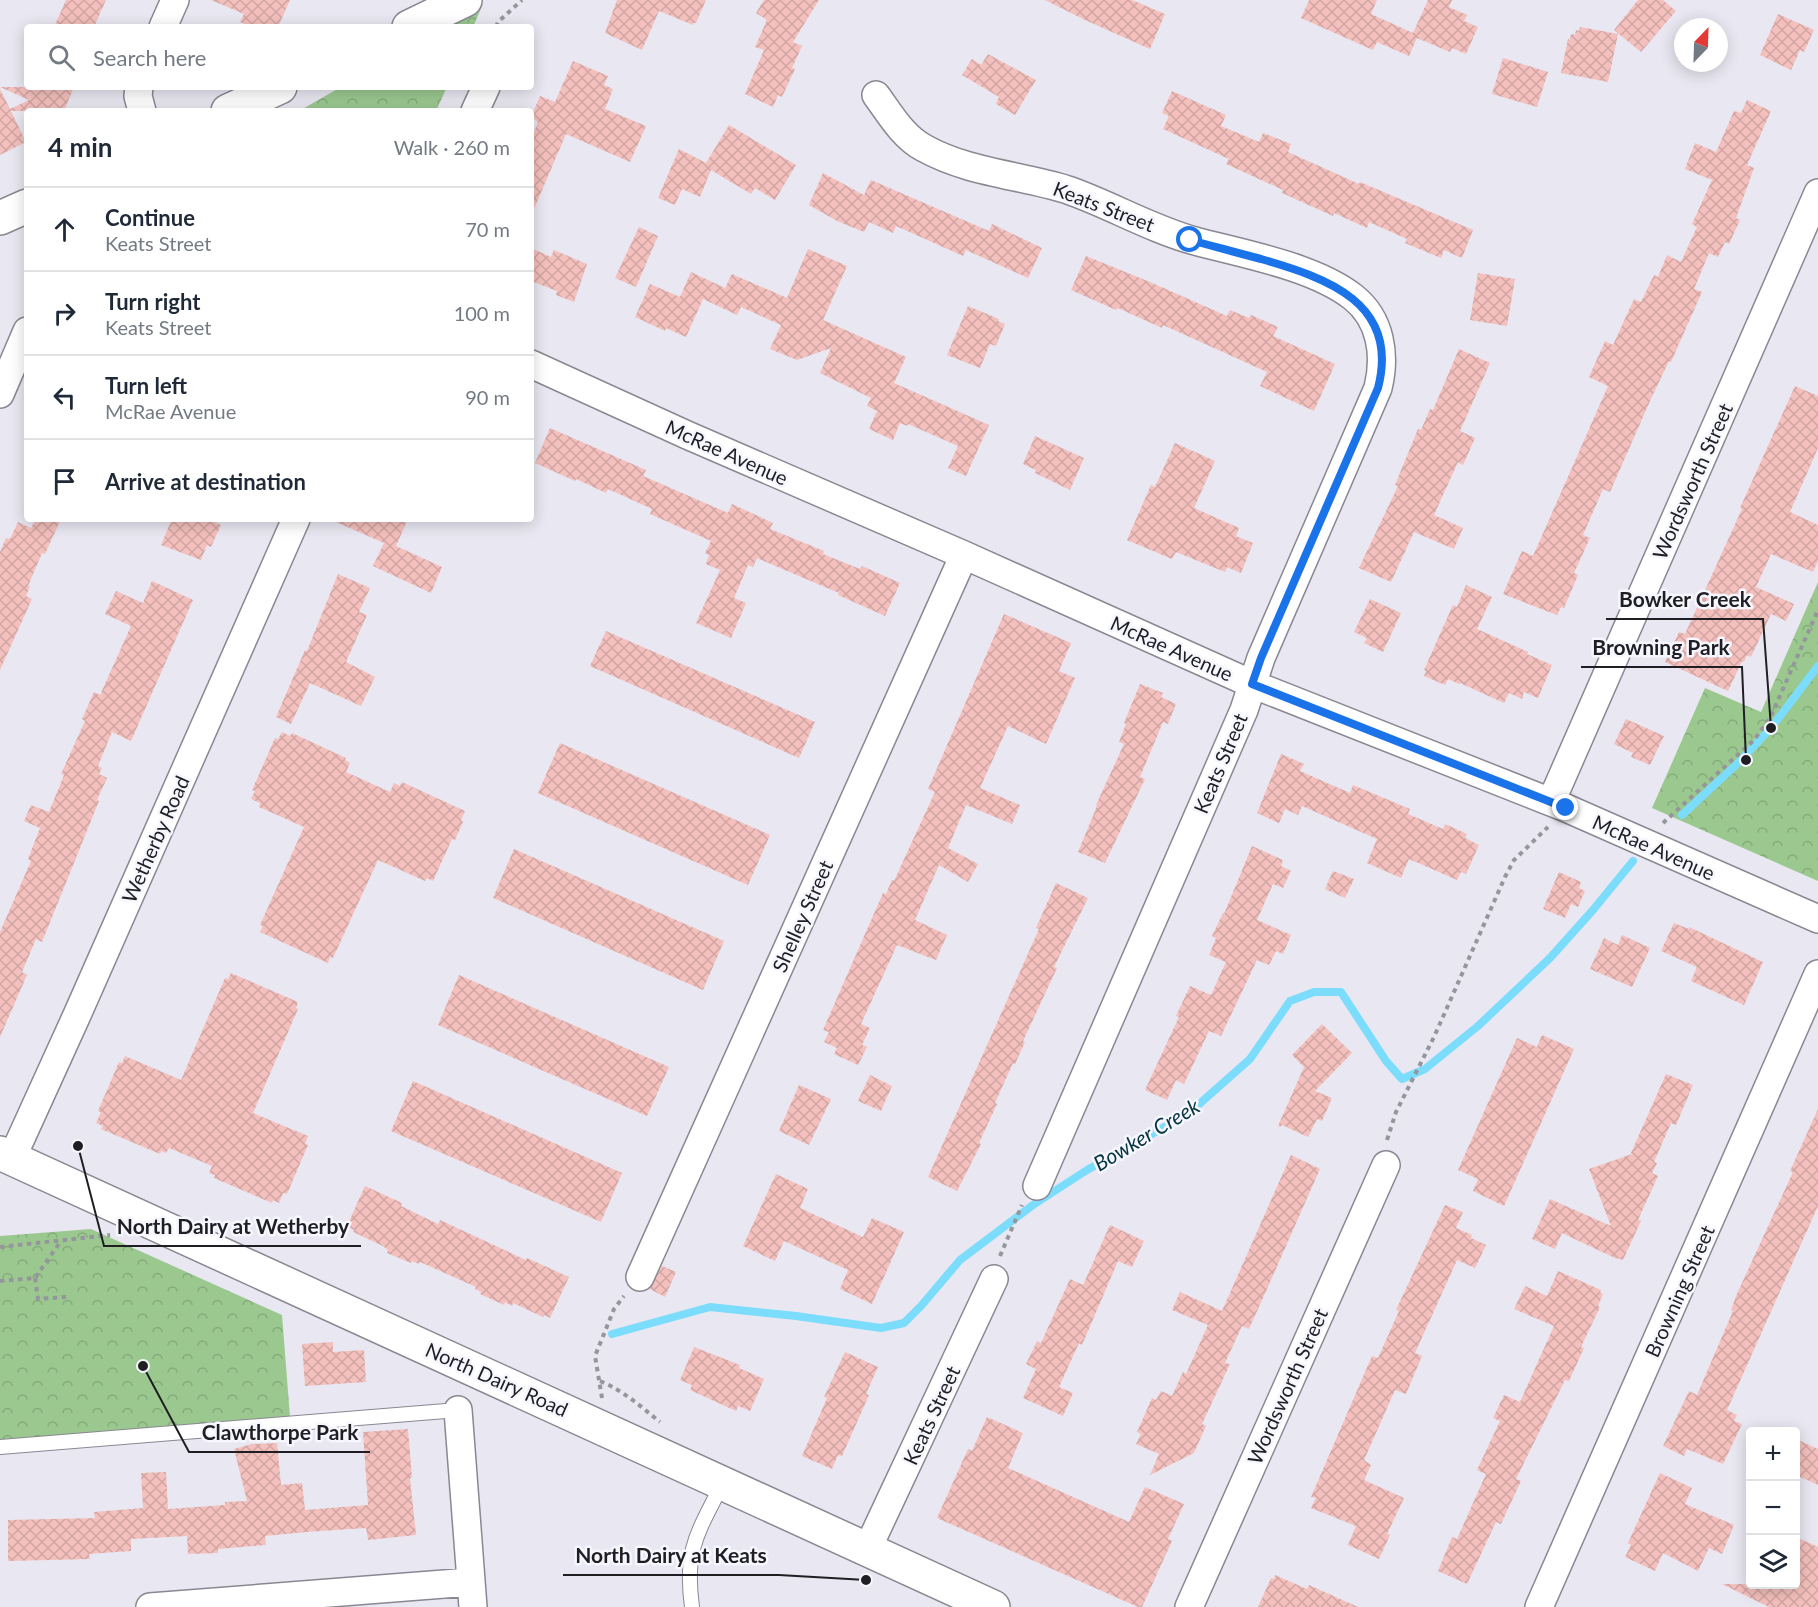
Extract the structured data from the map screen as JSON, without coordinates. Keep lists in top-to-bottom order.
{
  "streets": {
    "street": [
      "Keats Street",
      "McRae Avenue",
      "Wordsworth Street",
      "Wetherby Road",
      "Shelley Street",
      "Browning Street",
      "North Dairy Road"
    ]
  },
  "crossings": [
    ["Keats Street", "McRae Avenue"],
    ["Keats Street", "North Dairy Road"],
    ["McRae Avenue", "Wordsworth Street"],
    ["McRae Avenue", "Shelley Street"],
    ["Wetherby Road", "North Dairy Road"]
  ],
  "water": ["Bowker Creek"],
  "places": [
    "Bowker Creek",
    "Browning Park",
    "North Dairy at Wetherby",
    "Clawthorpe Park",
    "North Dairy at Keats"
  ],
  "north": "top right",
  "page": {
    "search": "Search here",
    "heading": ["4 min", "Walk · 260 m"],
    "list": [
      ["Continue", "Keats Street", "70 m"],
      ["Turn right", "Keats Street", "100 m"],
      ["Turn left", "McRae Avenue", "90 m"],
      "Arrive at destination"
    ],
    "map_buttons": ["+", "−"]
  }
}
